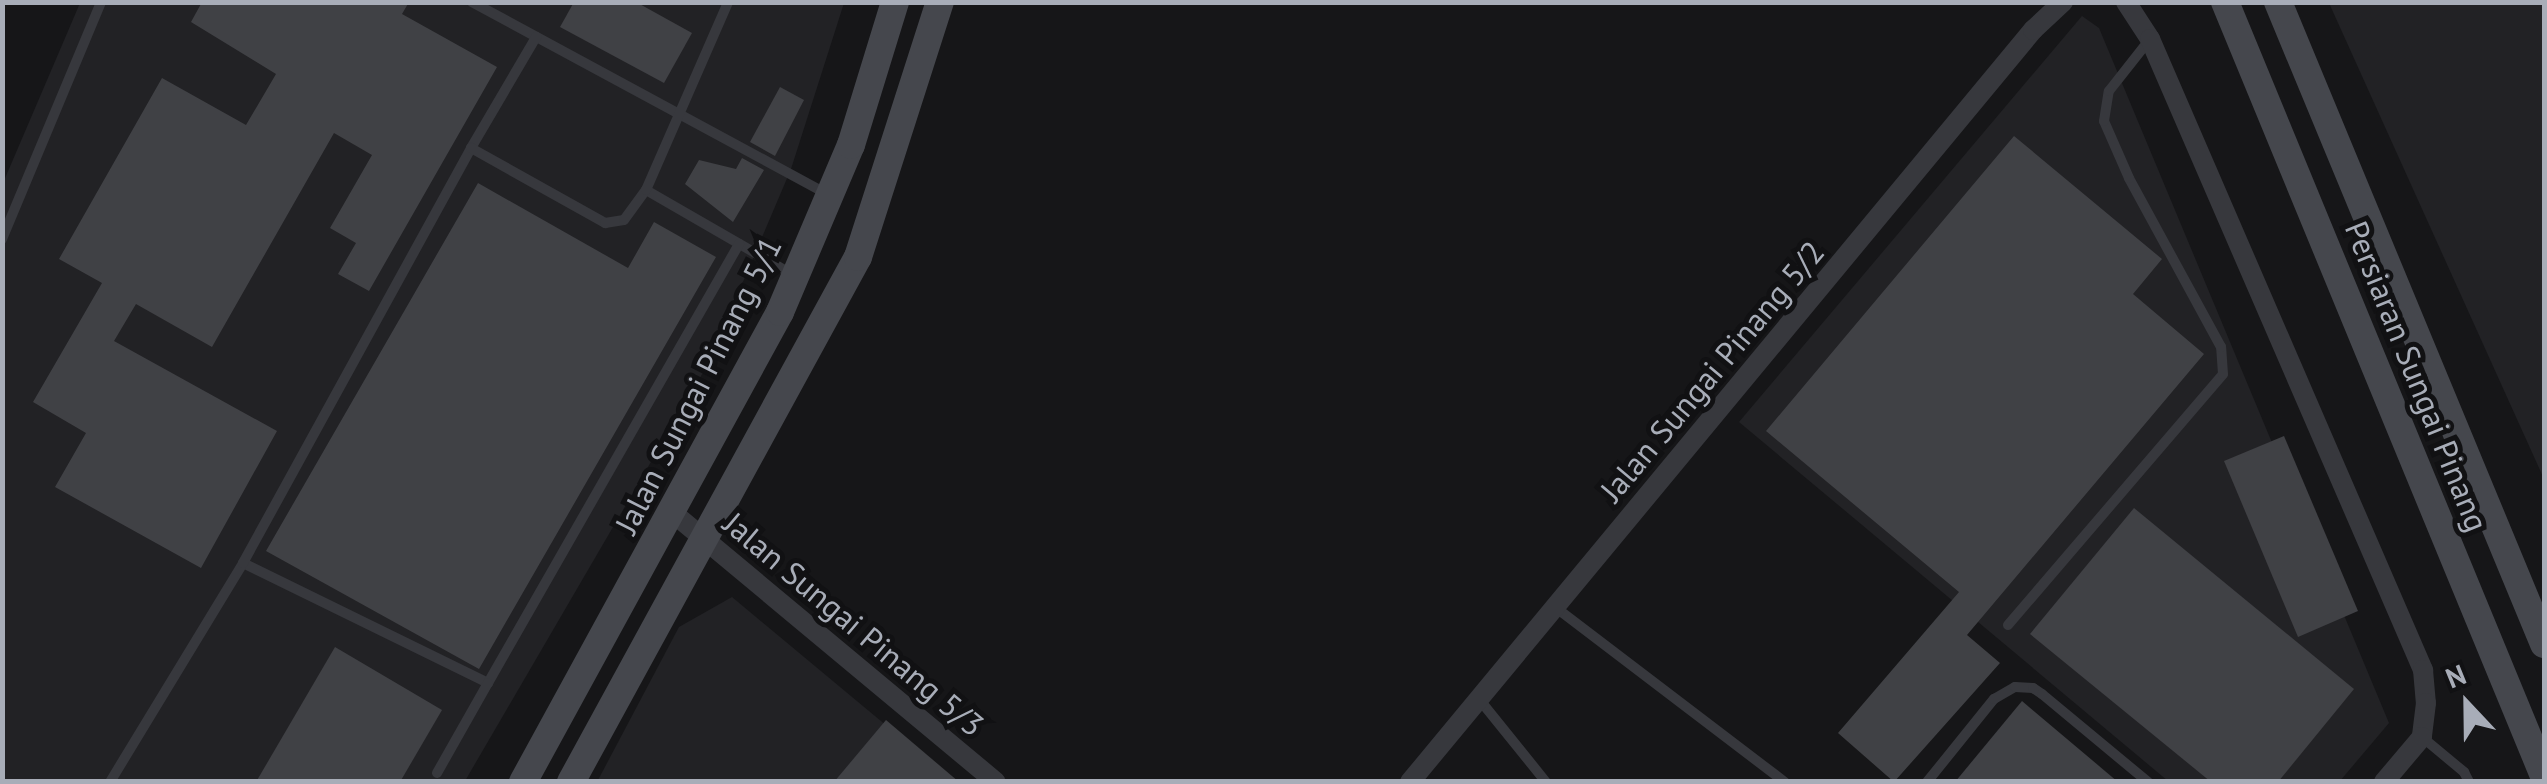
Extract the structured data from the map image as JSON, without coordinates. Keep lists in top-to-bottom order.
{
  "streets": {
    "street": [
      "Jalan Sungai Pinang 5/2",
      "Persiaran Sungai Pinang",
      "Jalan Sungai Pinang 5/1",
      "Jalan Sungai Pinang 5/3"
    ]
  },
  "crossings": [
    ["Jalan Sungai Pinang 5/1", "Jalan Sungai Pinang 5/3"]
  ],
  "north": "top"
}
